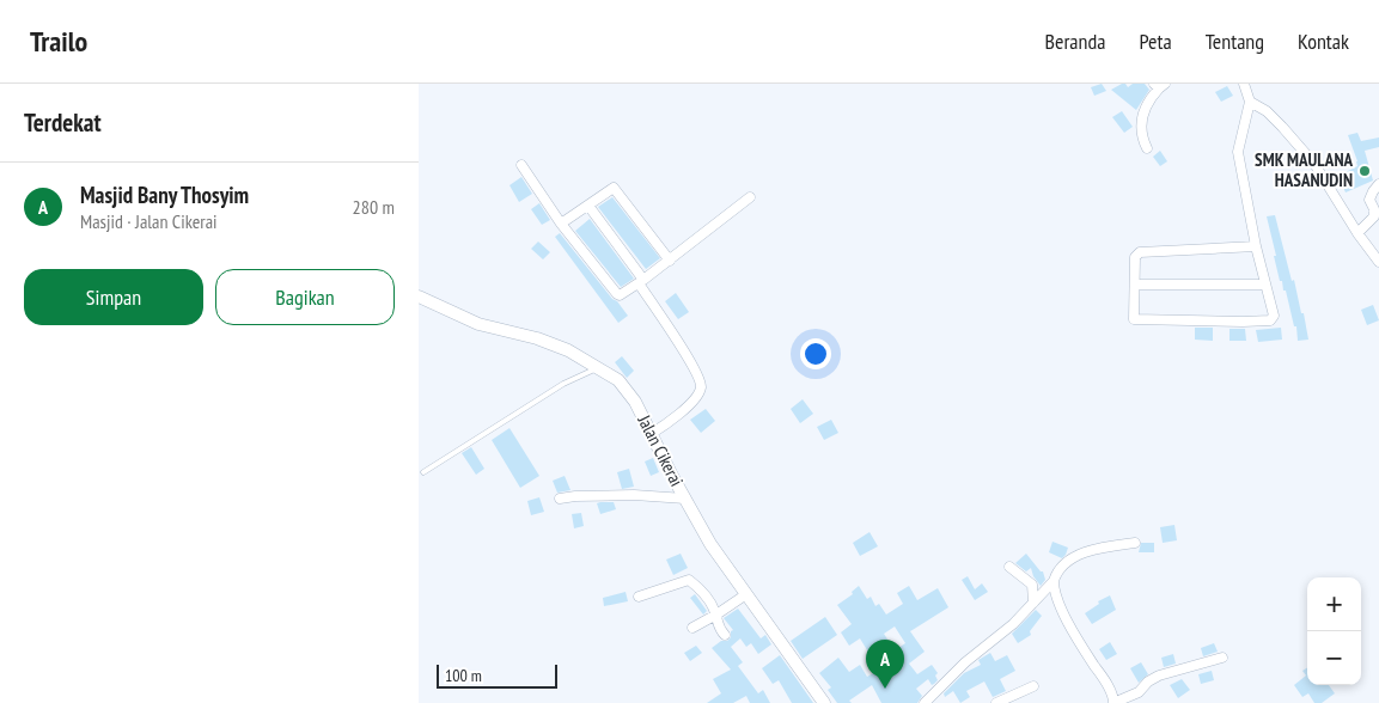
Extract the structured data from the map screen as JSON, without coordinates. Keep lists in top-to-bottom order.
{
  "streets": {
    "street": ["Jalan Cikerai"]
  },
  "places": ["SMK MAULANA HASANUDIN"],
  "scale_bar": "100 m",
  "page": {
    "header": "Trailo",
    "nav": [
      "Beranda",
      "Peta",
      "Tentang",
      "Kontak"
    ],
    "heading": "Terdekat",
    "list": [
      {
        "mark": "A",
        "name": "Masjid Bany Thosyim",
        "note": "Masjid · Jalan Cikerai",
        "value": "280 m"
      }
    ],
    "buttons": ["Simpan", "Bagikan"],
    "map_buttons": ["+", "−"],
    "pins": "A",
    "scale": "100 m"
  }
}
